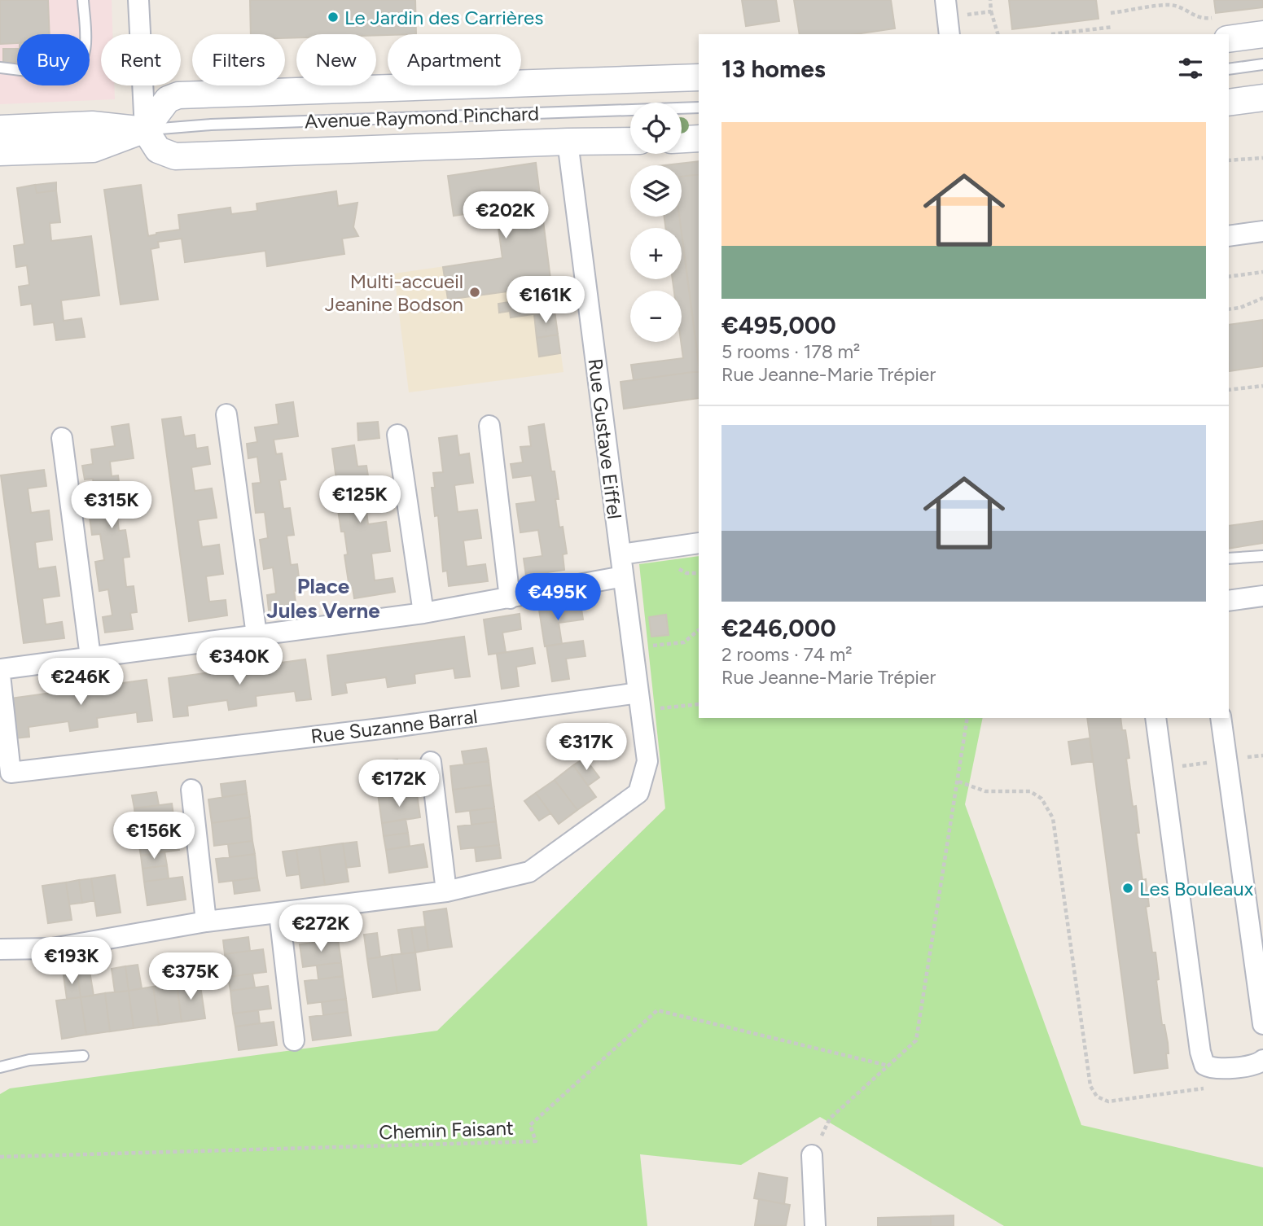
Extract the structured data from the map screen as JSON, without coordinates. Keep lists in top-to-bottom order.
{
  "streets": {
    "street": ["Avenue Raymond Pinchard", "Rue Gustave Eiffel", "Rue Suzanne Barral"],
    "path": ["Chemin Faisant"]
  },
  "crossings": [
    ["Avenue Raymond Pinchard", "Rue Gustave Eiffel"]
  ],
  "districts": ["Place Jules Verne"],
  "places": ["Le Jardin des Carrières", "Multi-accueil Jeanine Bodson", "Les Bouleaux"],
  "page": {
    "chip": [
      "Buy",
      "Rent",
      "Filters",
      "New",
      "Apartment"
    ],
    "heading": "13 homes",
    "map_buttons": ["+", "−"],
    "list": [
      {
        "name": "€495,000",
        "note": "5 rooms · 178 m² · Rue Jeanne-Marie Trépier"
      },
      {
        "name": "€246,000",
        "note": "2 rooms · 74 m² · Rue Jeanne-Marie Trépier"
      }
    ],
    "price": [
      "€202K",
      "€161K",
      "€125K",
      "€315K",
      "€495K",
      "€340K",
      "€246K",
      "€317K",
      "€172K",
      "€156K",
      "€272K",
      "€193K",
      "€375K"
    ]
  }
}
